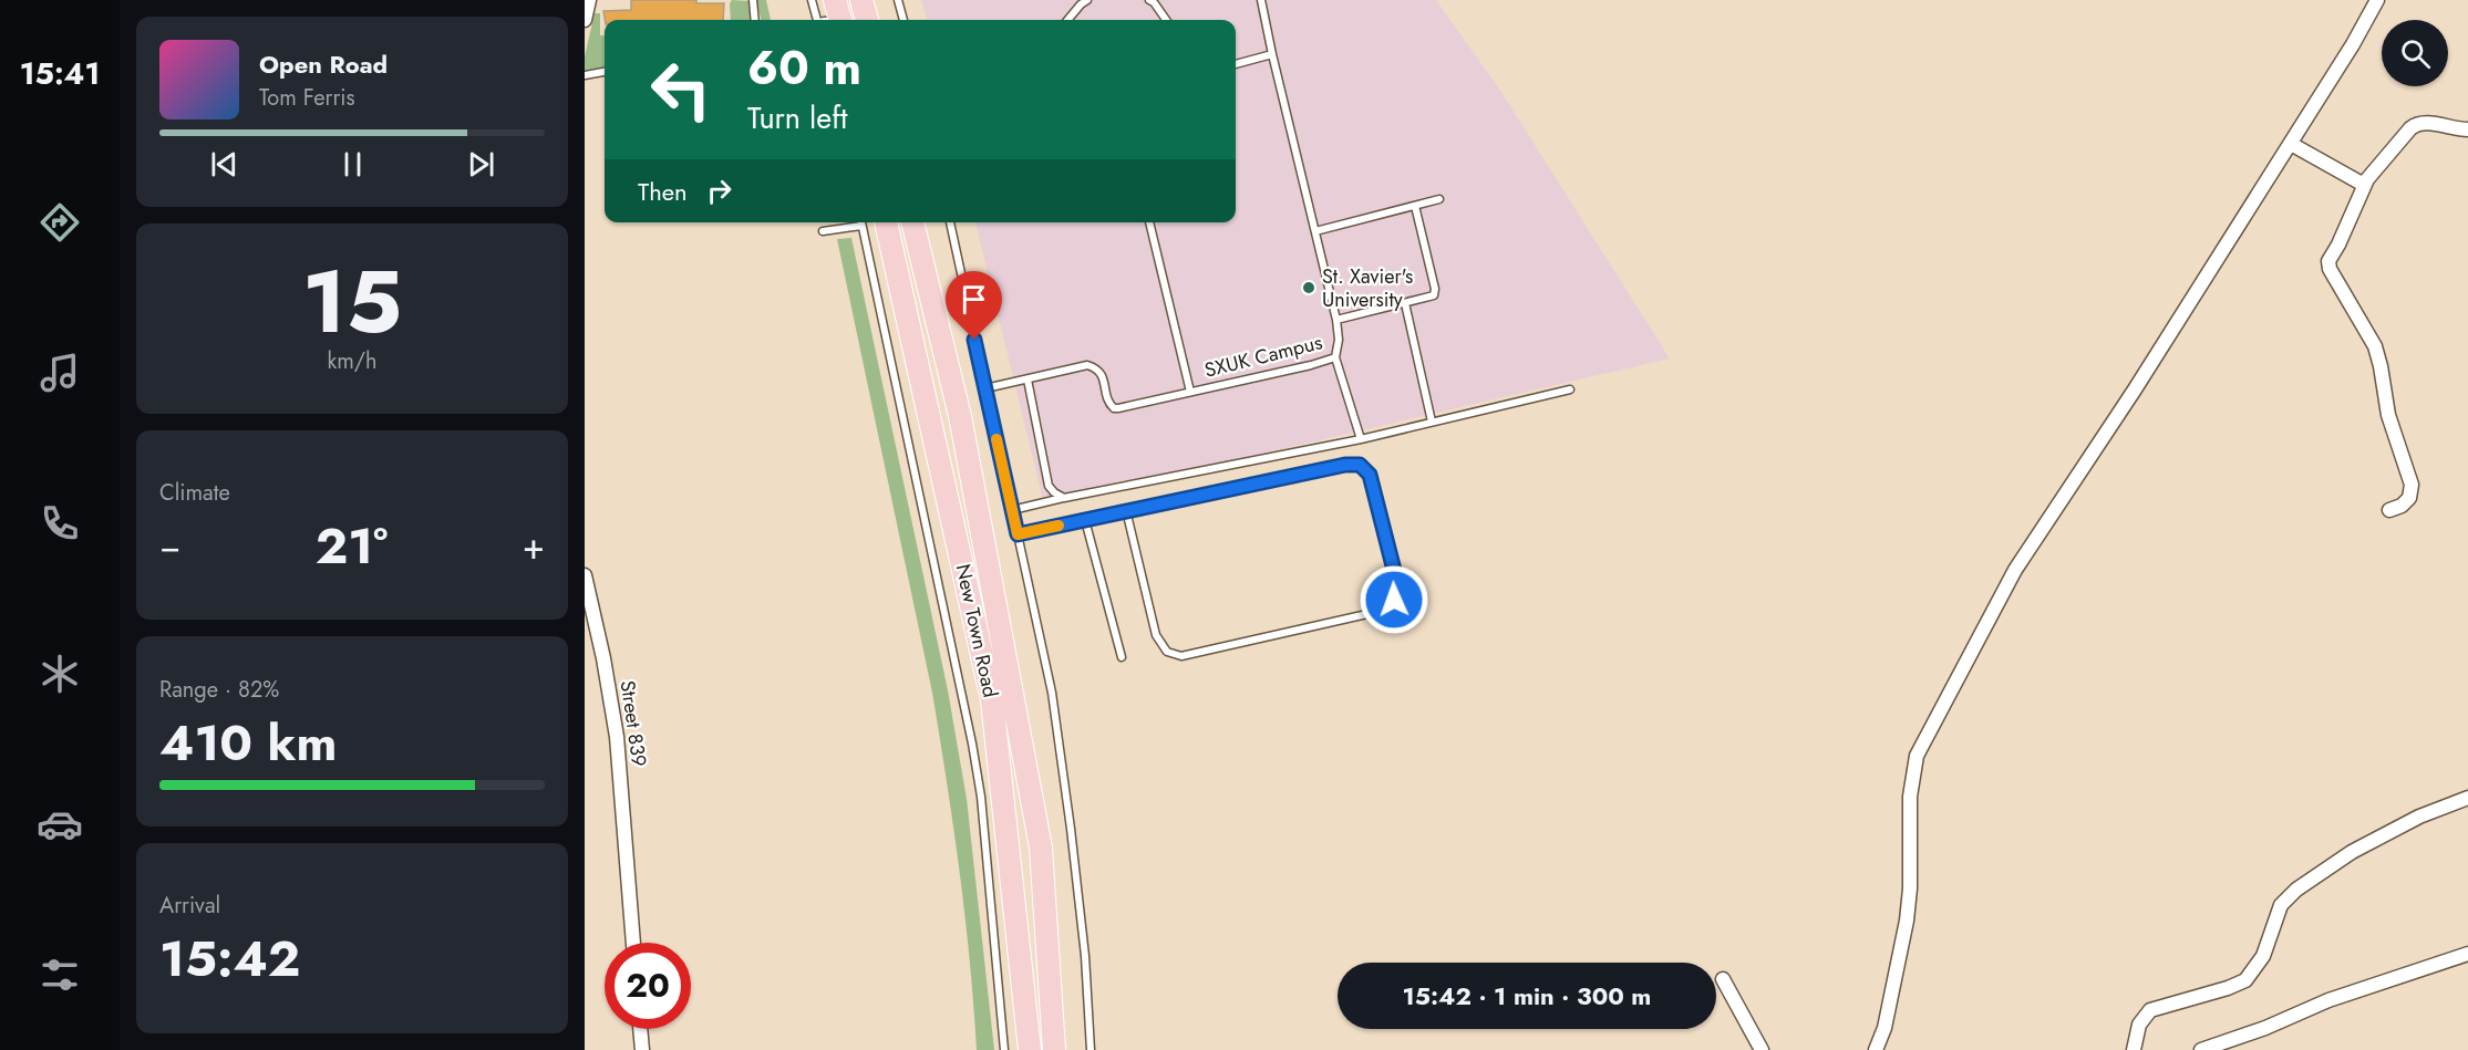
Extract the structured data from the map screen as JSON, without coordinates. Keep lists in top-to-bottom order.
{
  "streets": {
    "main road": ["New Town Road"],
    "street": ["Street 839"],
    "lane": ["SXUK Campus"]
  },
  "places": ["St. Xavier's University"],
  "page": {
    "tabs": "15:41",
    "turn": ["60 m", "Turn left"],
    "song": ["Open Road", "Tom Ferris"],
    "then": "Then",
    "tile": [
      ["15", "km/h"],
      "Climate",
      ["Range · 82%", "410 km"],
      ["Arrival", "15:42"]
    ],
    "heat": ["−", "21°", "+"],
    "limit": "20",
    "trip": "15:42 · 1 min · 300 m"
  }
}
